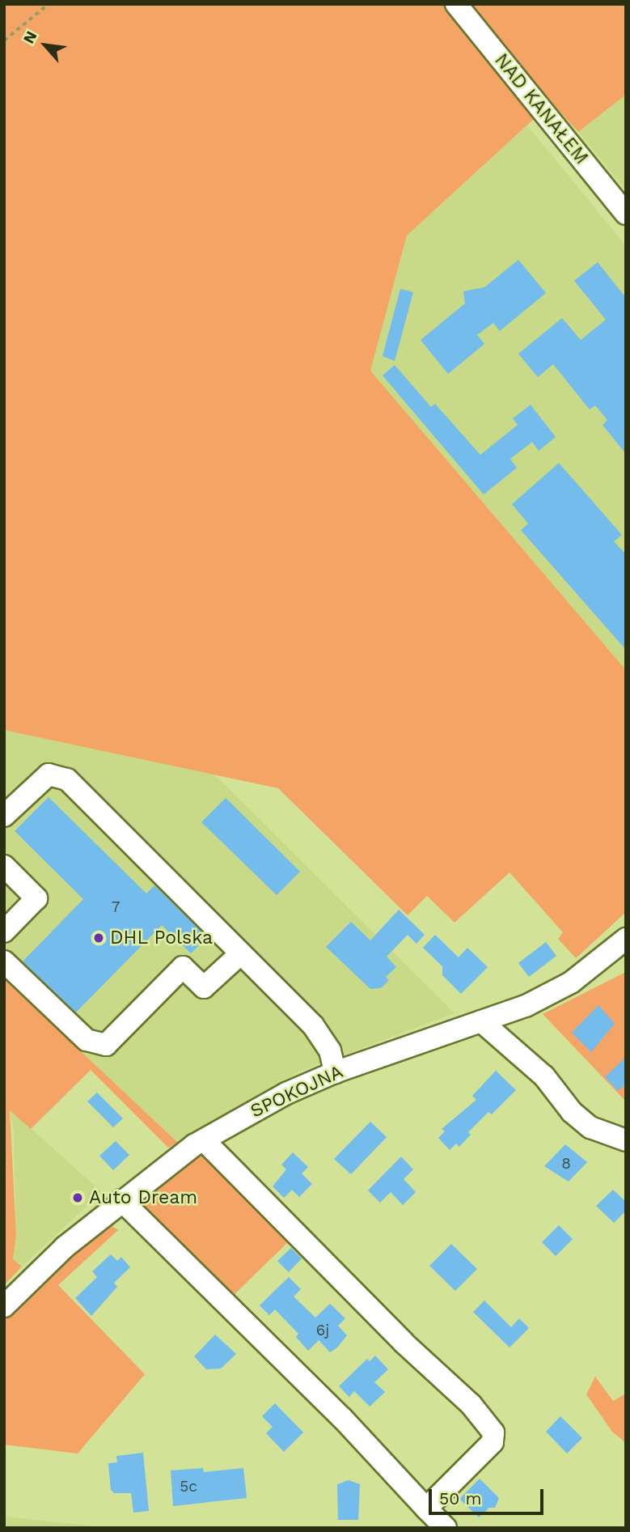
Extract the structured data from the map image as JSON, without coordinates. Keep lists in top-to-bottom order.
{
  "streets": {
    "street": ["NAD KANAŁEM", "SPOKOJNA"]
  },
  "places": ["DHL Polska", "Auto Dream"],
  "house_numbers": [
    "7",
    "8",
    "6j",
    "5c"
  ],
  "scale_bar": "50 m",
  "north": "top left"
}
